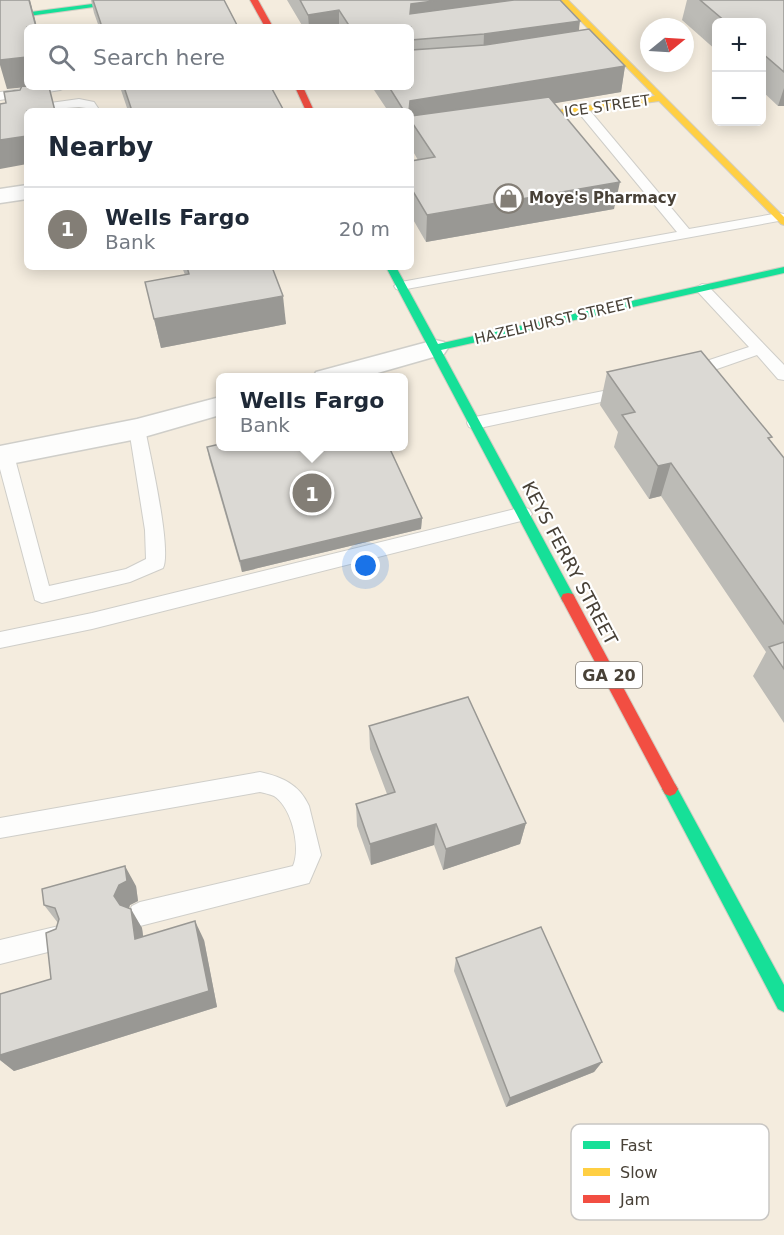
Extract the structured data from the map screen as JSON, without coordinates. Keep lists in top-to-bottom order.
{
  "streets": {
    "main road": [
      "ICE STREET",
      "HAZELHURST STREET",
      "KEYS FERRY STREET",
      "GA 20"
    ]
  },
  "crossings": [
    ["HAZELHURST STREET", "KEYS FERRY STREET"]
  ],
  "places": {
    "shop": ["Moye's Pharmacy"]
  },
  "legend": ["Fast", "Slow", "Jam"],
  "north": "right",
  "page": {
    "map_buttons": ["+", "−"],
    "search": "Search here",
    "heading": "Nearby",
    "list": [
      {
        "mark": "1",
        "name": "Wells Fargo",
        "note": "Bank",
        "value": "20 m"
      }
    ],
    "popup": ["Wells Fargo", "Bank"],
    "pins": "1"
  }
}
